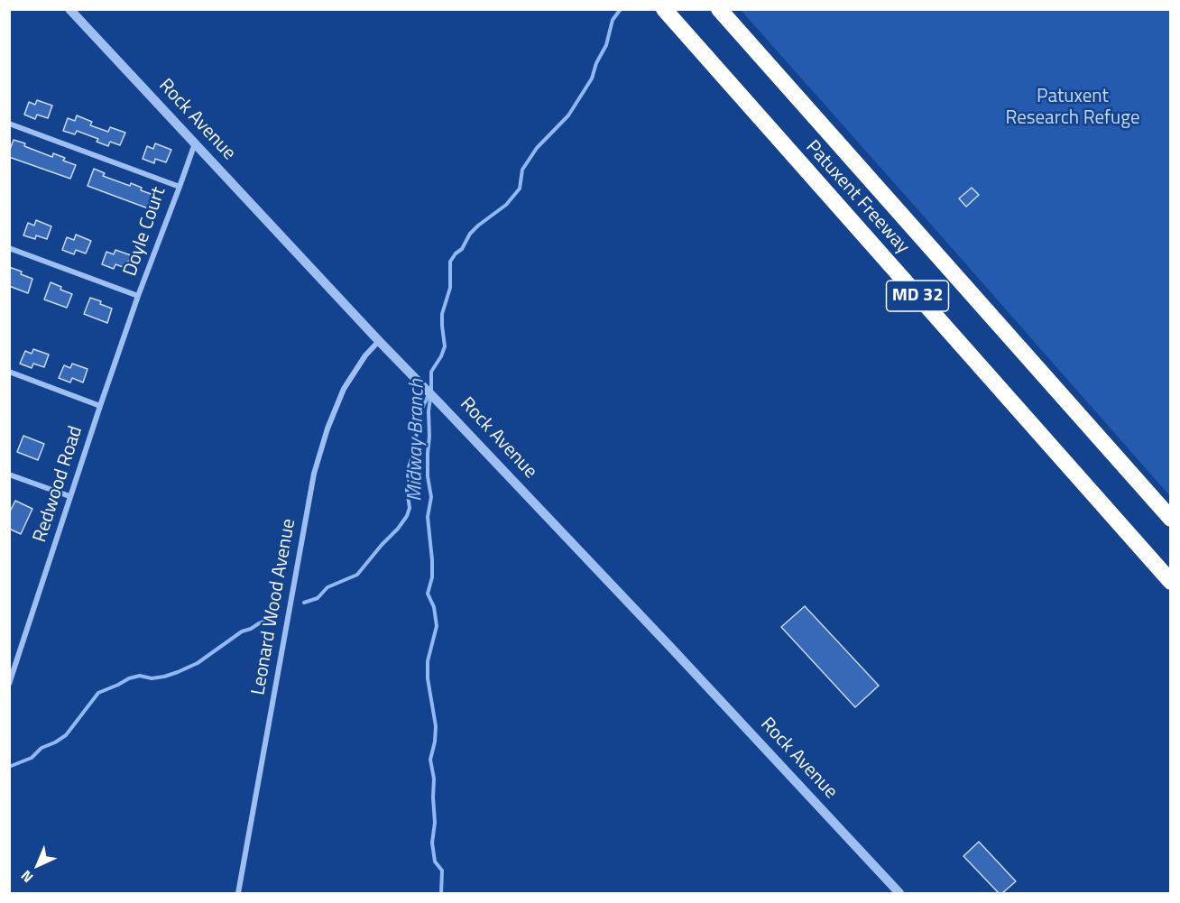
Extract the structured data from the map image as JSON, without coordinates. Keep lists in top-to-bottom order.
{
  "streets": {
    "highway": ["Patuxent Freeway", "MD 32"],
    "street": [
      "Rock Avenue",
      "Doyle Court",
      "Redwood Road",
      "Leonard Wood Avenue"
    ]
  },
  "crossings": [
    ["Rock Avenue", "Leonard Wood Avenue"],
    ["Doyle Court", "Redwood Road"]
  ],
  "water": ["Midway Branch"],
  "parks": ["Patuxent Research Refuge"],
  "north": "bottom left"
}
